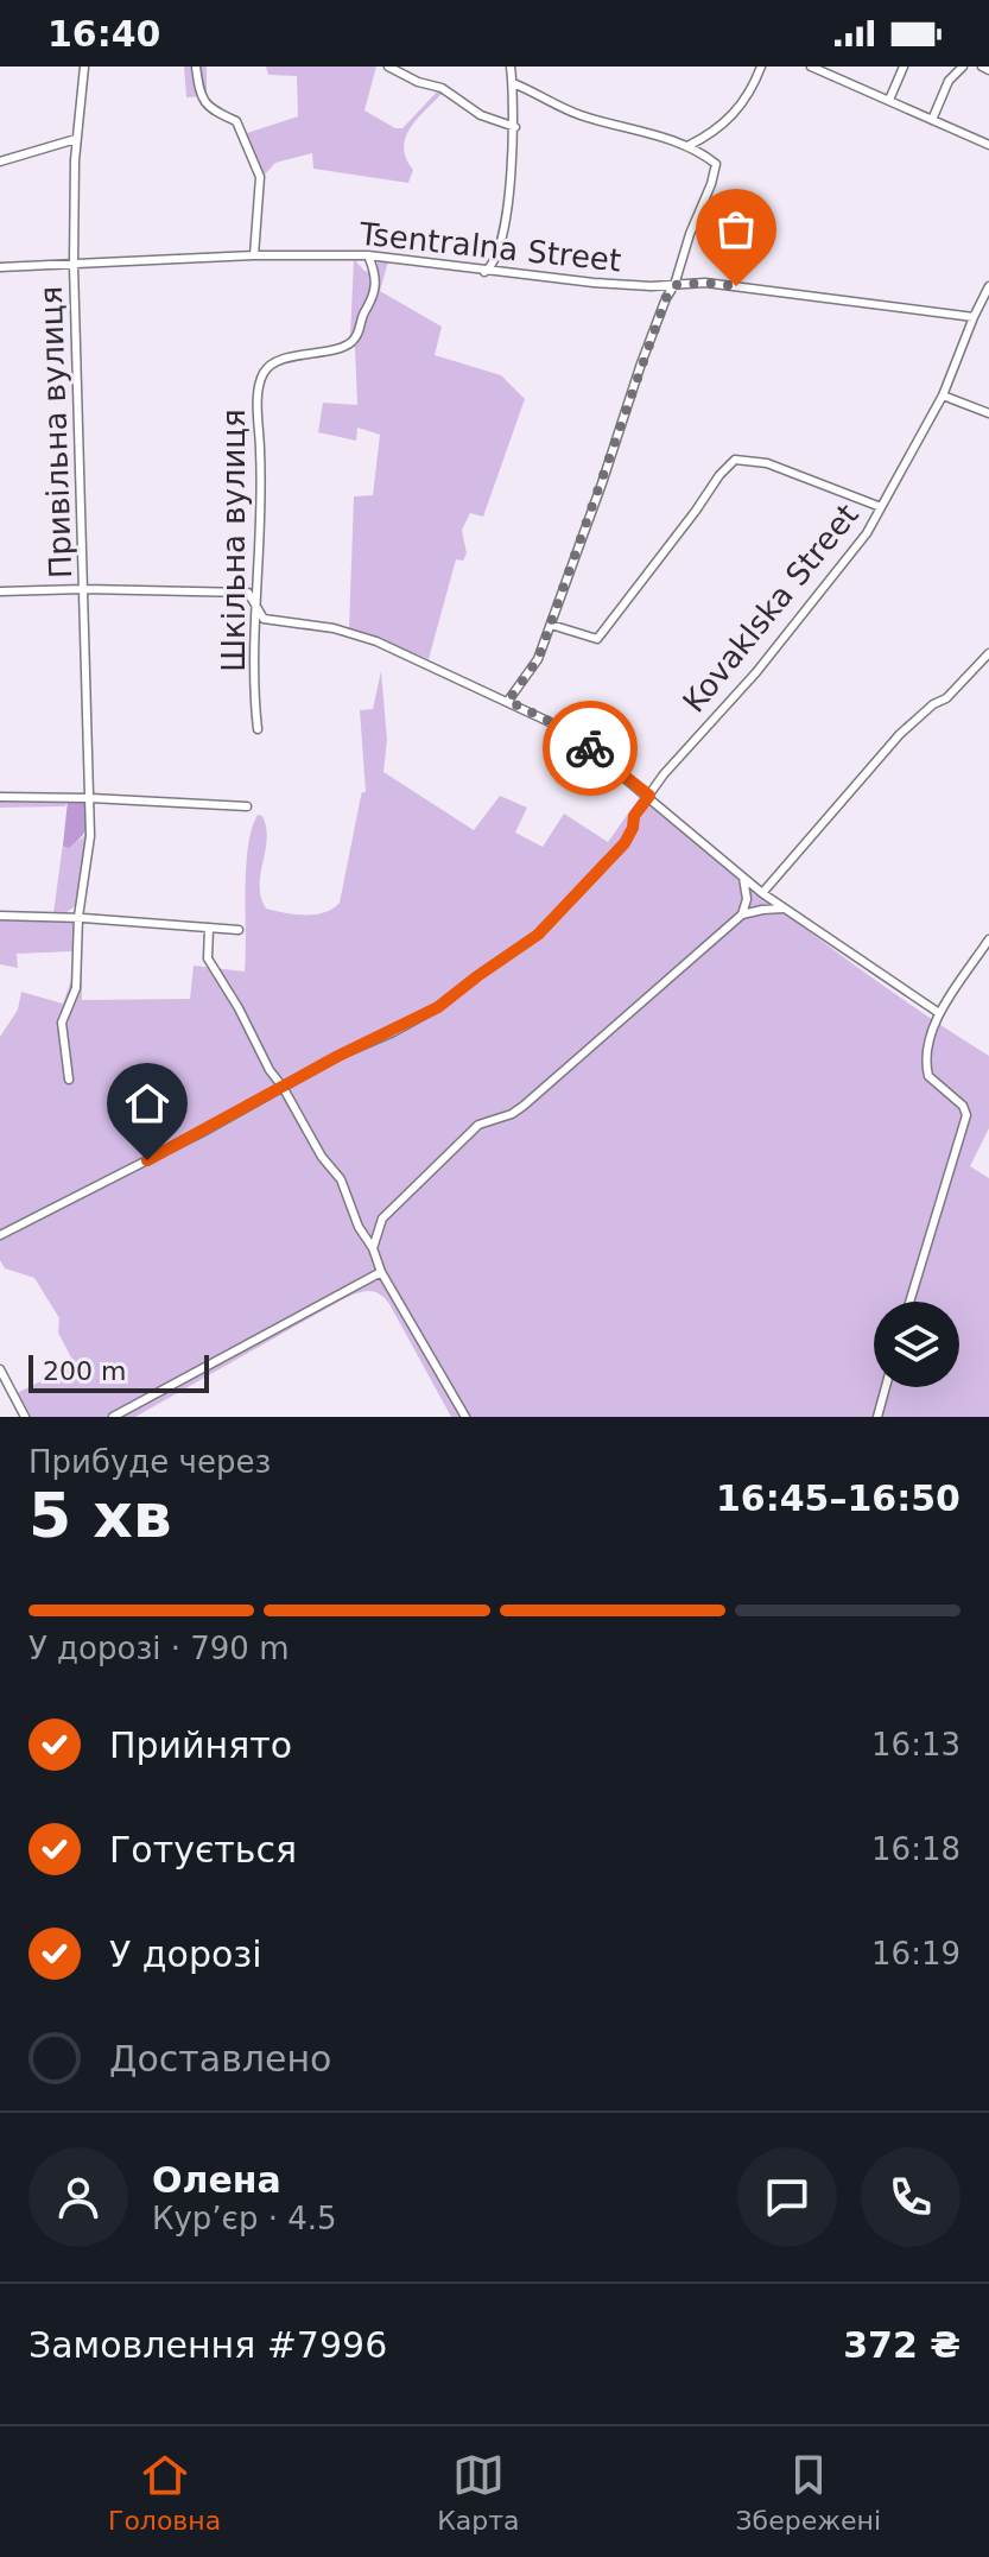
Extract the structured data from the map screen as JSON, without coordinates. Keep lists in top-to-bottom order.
{
  "streets": {
    "street": [
      "Tsentralna Street",
      "Привільна вулиця",
      "Шкільна вулиця",
      "Kovaklska Street"
    ]
  },
  "crossings": [
    ["Tsentralna Street", "Привільна вулиця"],
    ["Tsentralna Street", "Шкільна вулиця"],
    ["Tsentralna Street", "Kovaklska Street"]
  ],
  "scale_bar": "200 m",
  "page": {
    "status": "16:40",
    "scale": "200 m",
    "heading": ["5 хв", "Прибуде через", "16:45–16:50"],
    "panel": [
      "Олена",
      "Кур’єр · 4.5",
      "Замовлення #7996",
      "372 ₴"
    ],
    "bar": "У дорозі · 790 m",
    "list": [
      ["Прийнято", "16:13"],
      ["Готується", "16:18"],
      ["У дорозі", "16:19"],
      "Доставлено"
    ],
    "tabs": ["Головна", "Карта", "Збережені"]
  }
}
